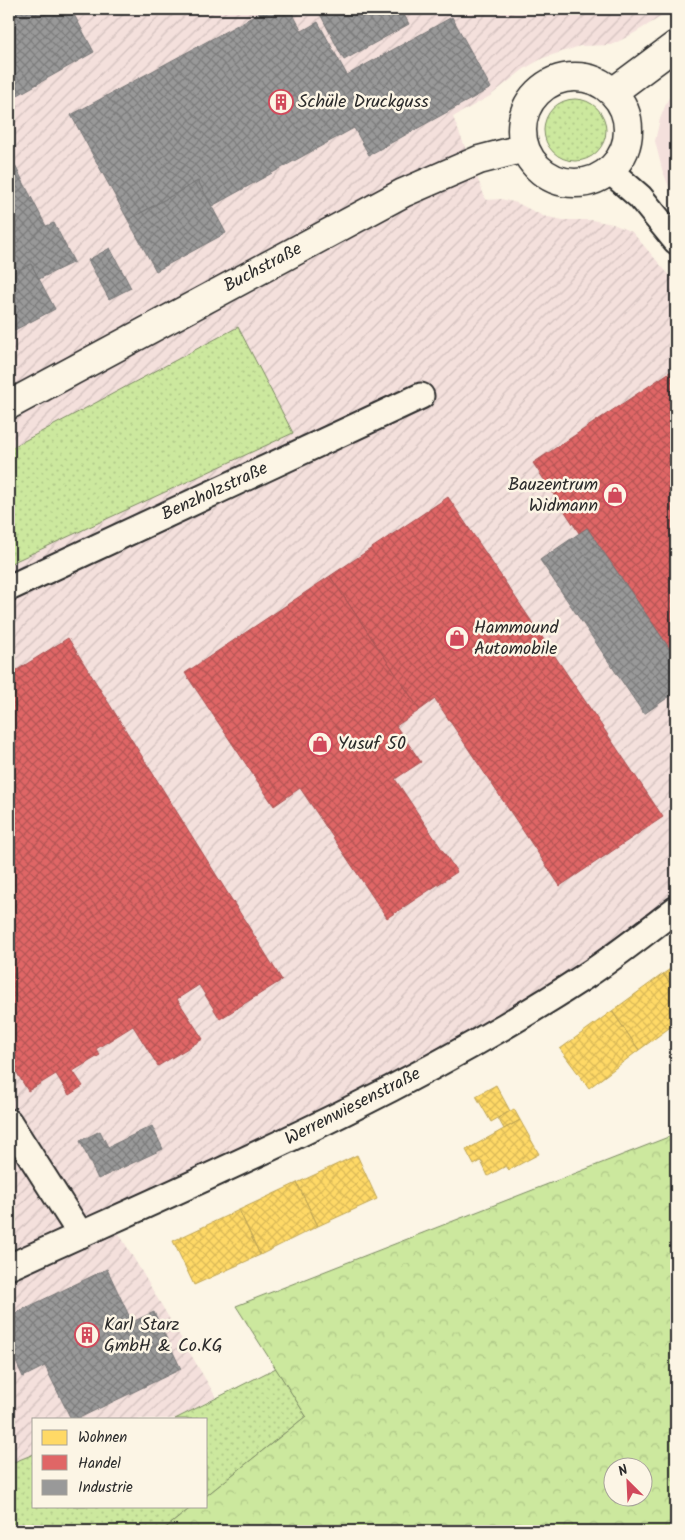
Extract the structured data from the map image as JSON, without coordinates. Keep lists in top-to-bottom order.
{
  "streets": {
    "street": ["Buchstraße", "Benzholzstraße", "Werrenwiesenstraße"]
  },
  "places": {
    "building": ["Schüle Druckguss", "Karl Starz GmbH & Co.KG"],
    "shop": ["Bauzentrum Widmann", "Hammound Automobile", "Yusuf 50"]
  },
  "legend": ["Wohnen", "Handel", "Industrie"],
  "north": "top left"
}
